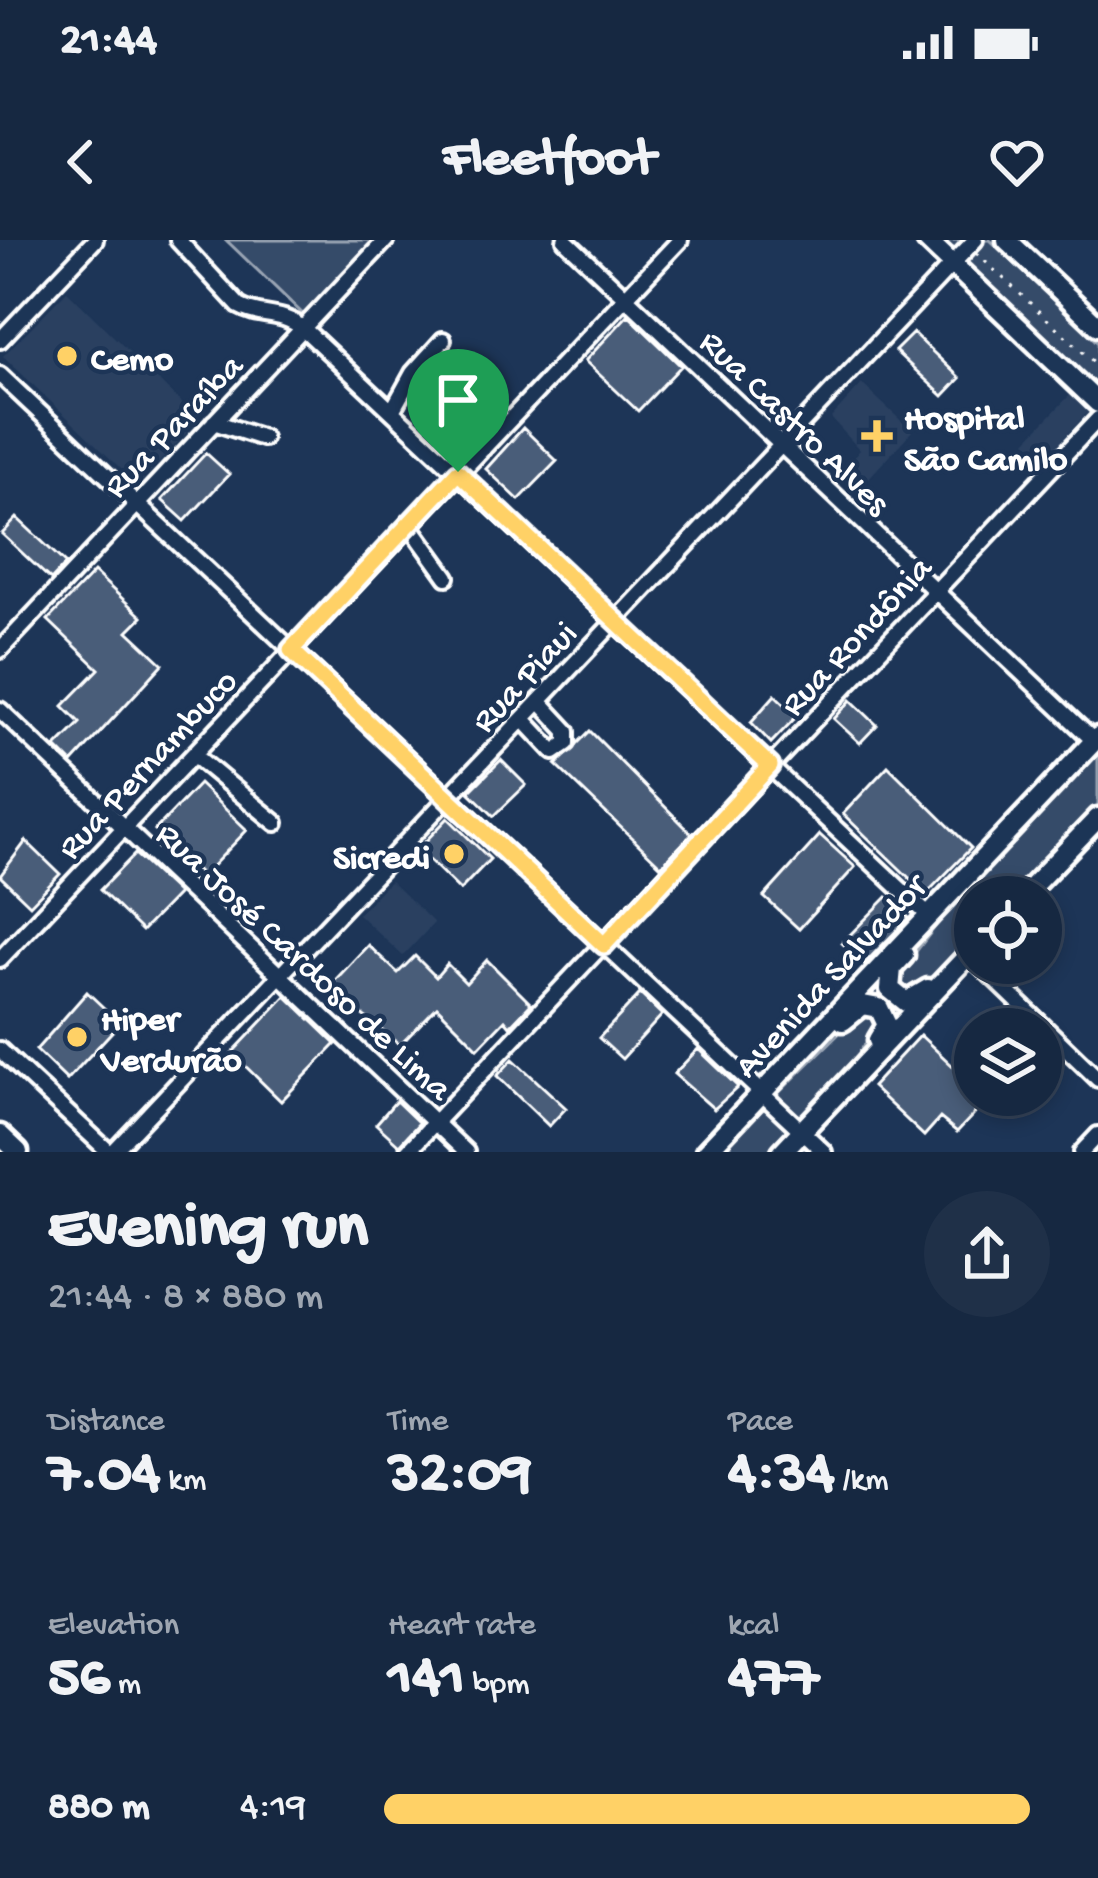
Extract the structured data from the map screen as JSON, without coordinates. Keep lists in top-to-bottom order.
{
  "streets": {
    "main road": ["Avenida Salvador"],
    "street": [
      "Rua Castro Alves",
      "Rua Paraíba",
      "Rua Rondônia",
      "Rua Piaui",
      "Rua Pernambuco",
      "Rua José Cardoso de Lima"
    ]
  },
  "crossings": [
    ["Rua Castro Alves", "Rua Rondônia"],
    ["Rua Castro Alves", "Rua Piaui"],
    ["Rua Castro Alves", "Rua Pernambuco"],
    ["Rua Castro Alves", "Avenida Salvador"],
    ["Rua Rondônia", "Rua José Cardoso de Lima"],
    ["Rua Piaui", "Rua José Cardoso de Lima"],
    ["Rua Pernambuco", "Rua José Cardoso de Lima"]
  ],
  "places": {
    "other": ["Cemo", "Sicredi", "Hiper Verdurão"],
    "health": ["Hospital São Camilo"]
  },
  "page": {
    "status": "21:44",
    "header": "Fleetfoot",
    "heading": ["Evening run", "21:44 · 8 × 880 m"],
    "stats": [
      ["Distance", "7.04 km"],
      ["Time", "32:09"],
      ["Pace", "4:34 /km"],
      ["Elevation", "56 m"],
      ["Heart rate", "141 bpm"],
      ["kcal", "477"]
    ],
    "list": [
      {
        "name": "880 m",
        "note": "4:19"
      }
    ]
  }
}
